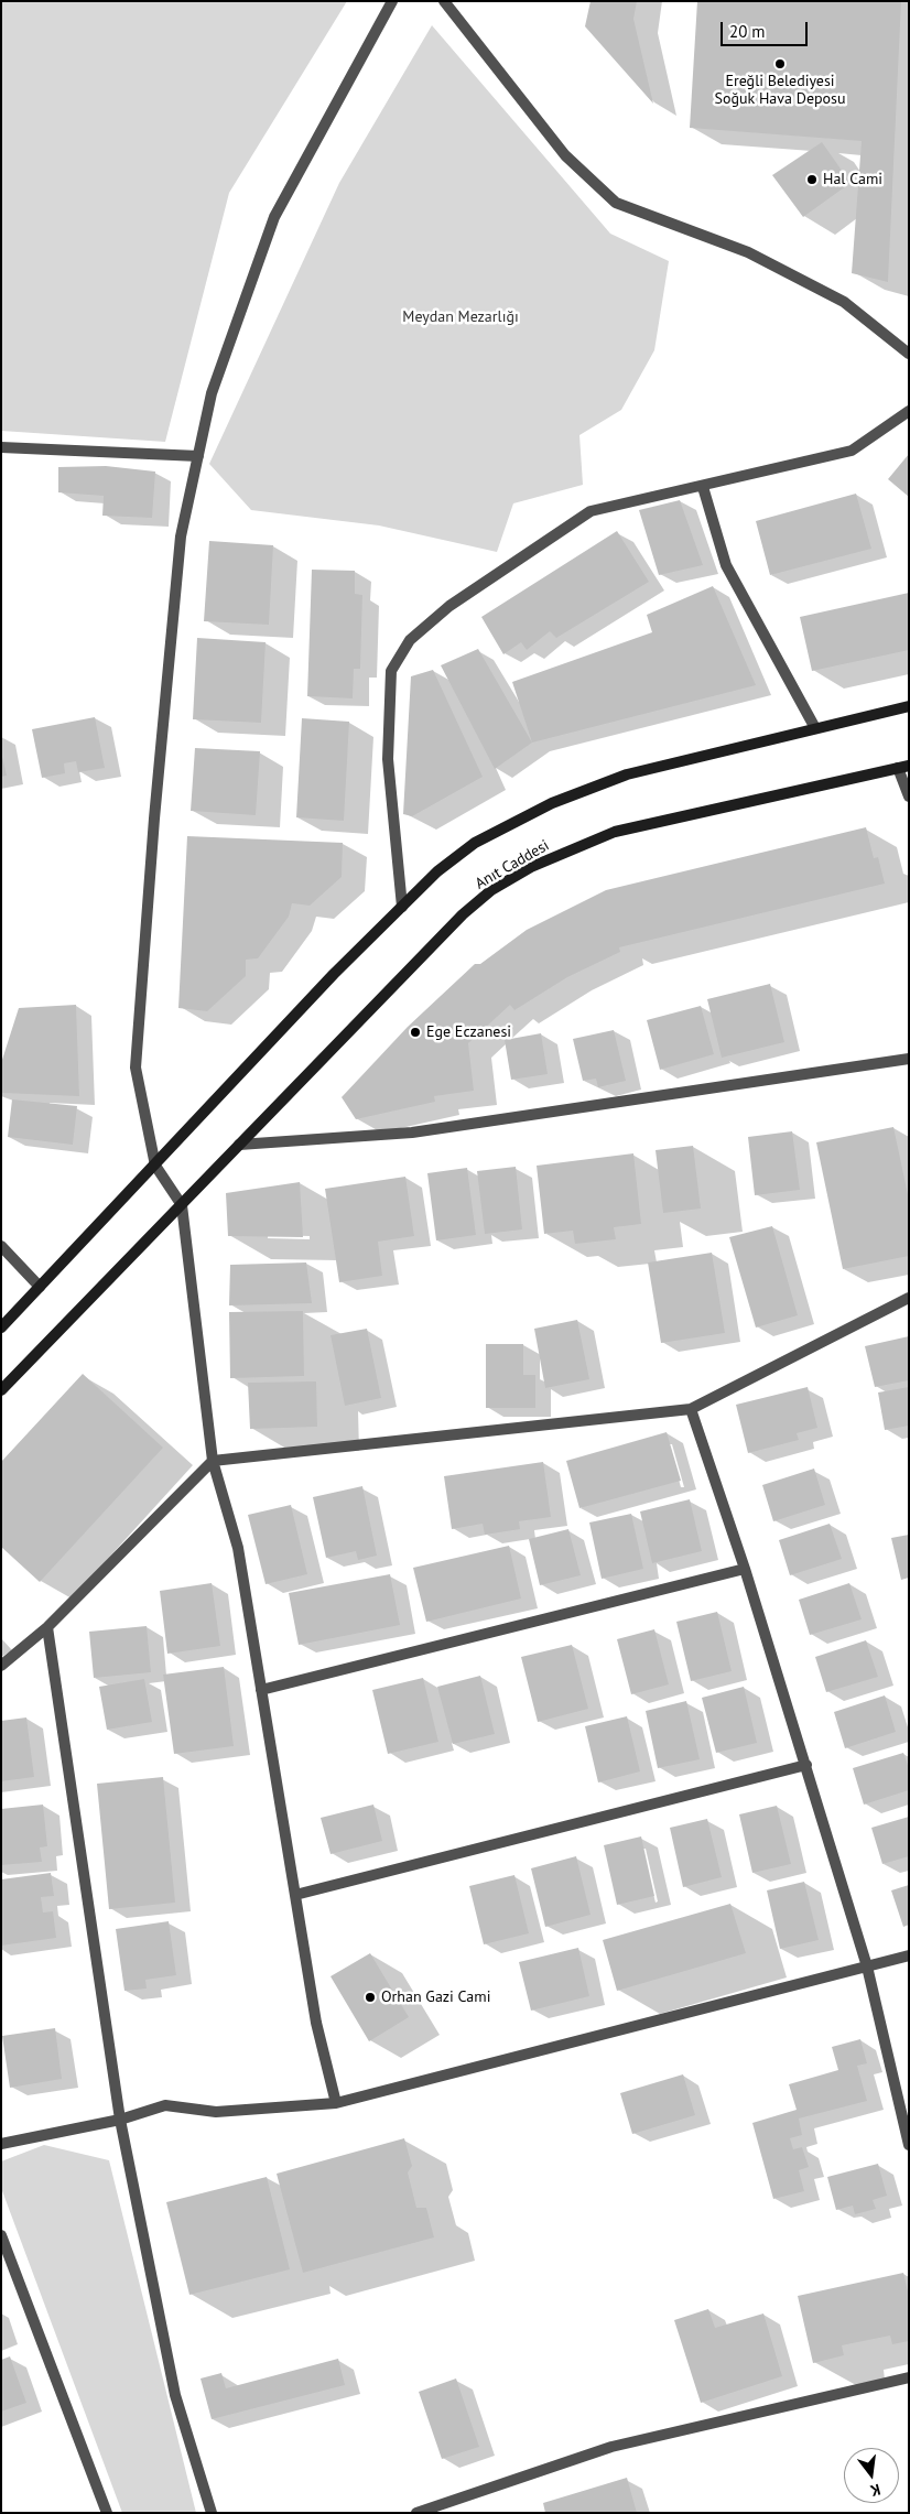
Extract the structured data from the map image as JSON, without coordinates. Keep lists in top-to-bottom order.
{
  "streets": {
    "main road": ["Anıt Caddesi"]
  },
  "parks": ["Meydan Mezarlığı"],
  "places": [
    "Ereğli Belediyesi Soğuk Hava Deposu",
    "Hal Cami",
    "Ege Eczanesi",
    "Orhan Gazi Cami"
  ],
  "scale_bar": "20 m",
  "north": "bottom"
}
